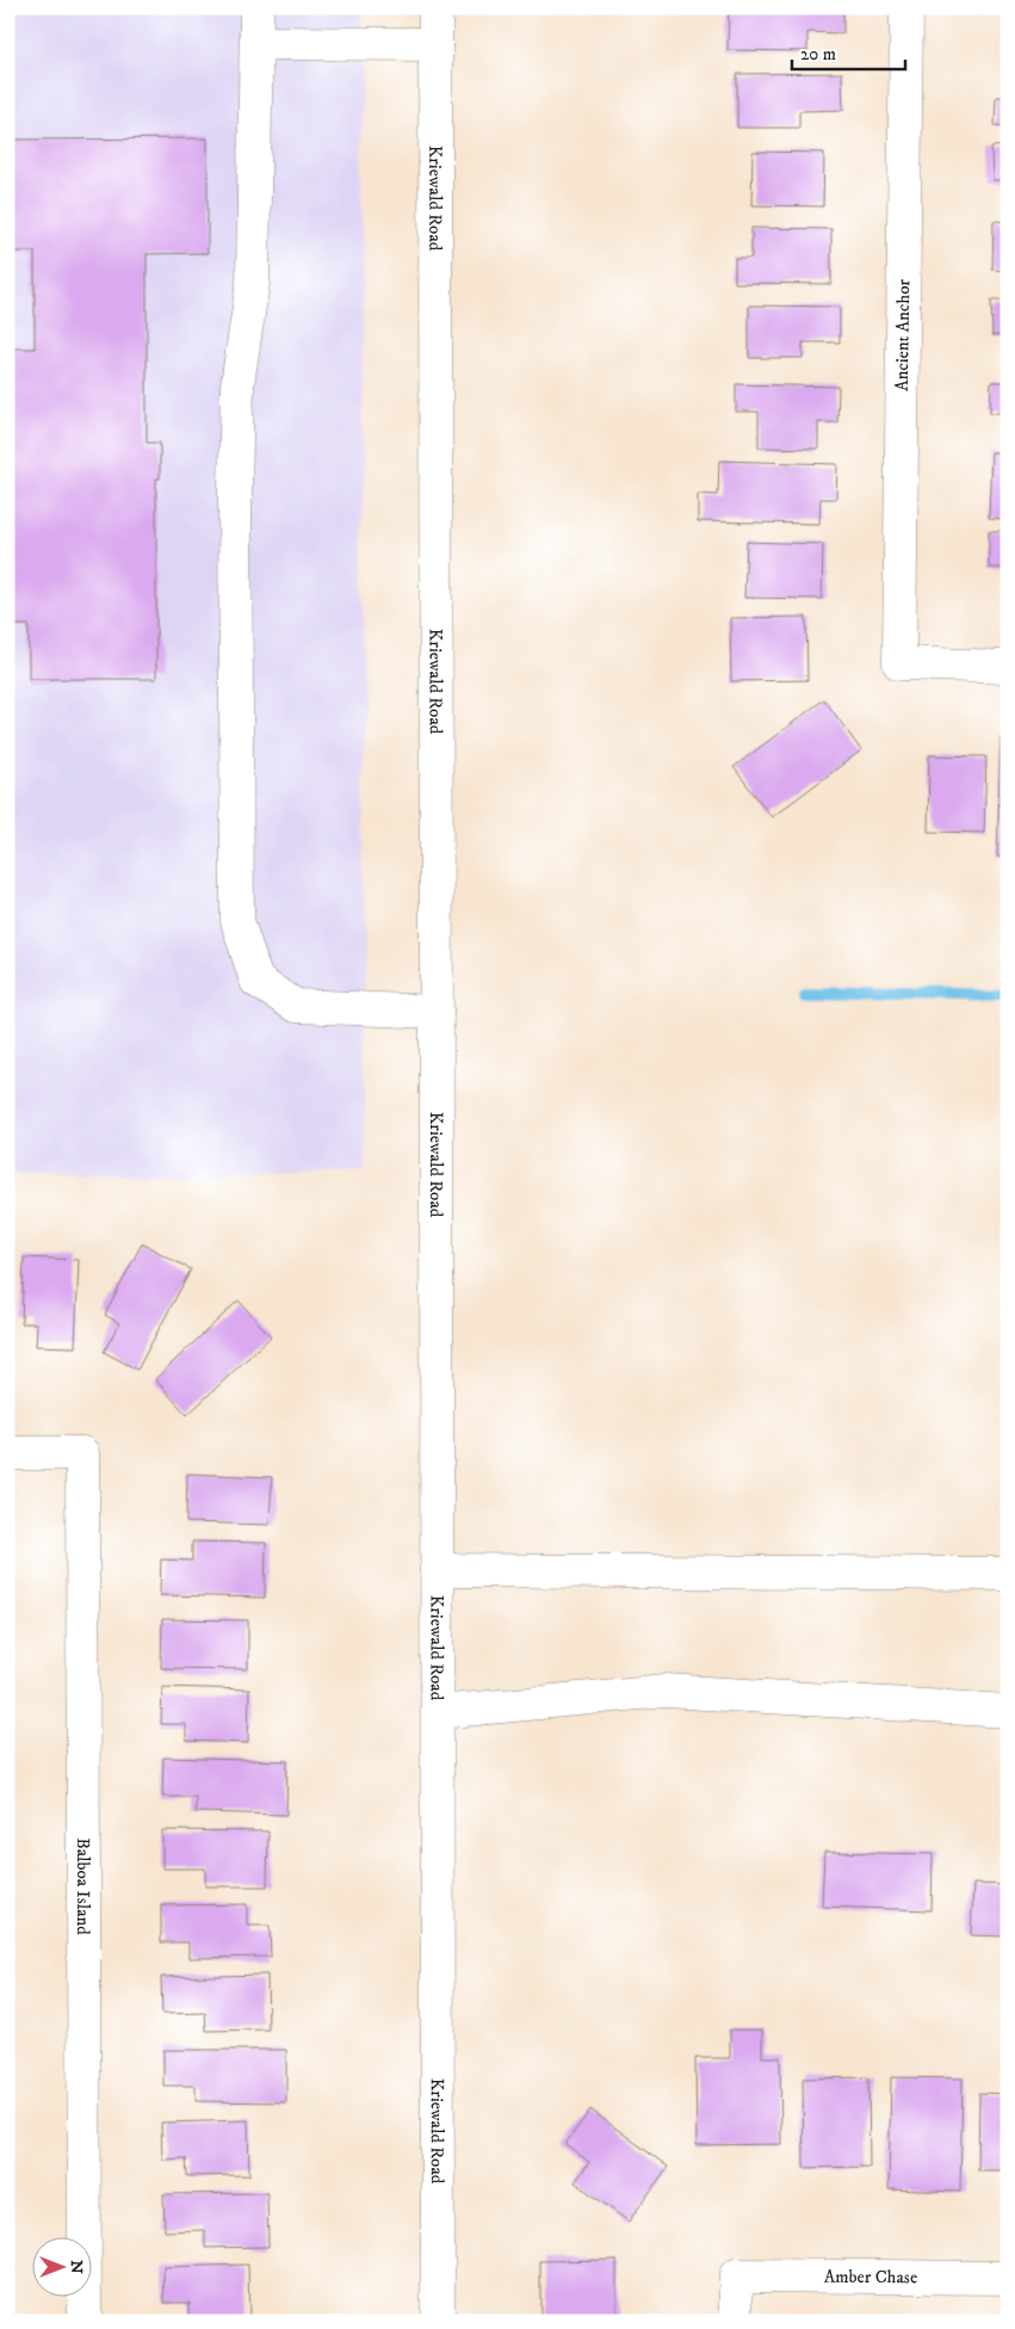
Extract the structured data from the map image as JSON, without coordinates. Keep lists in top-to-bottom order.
{
  "streets": {
    "street": [
      "Kriewald Road",
      "Ancient Anchor",
      "Balboa Island",
      "Amber Chase"
    ]
  },
  "scale_bar": "20 m",
  "north": "right"
}
